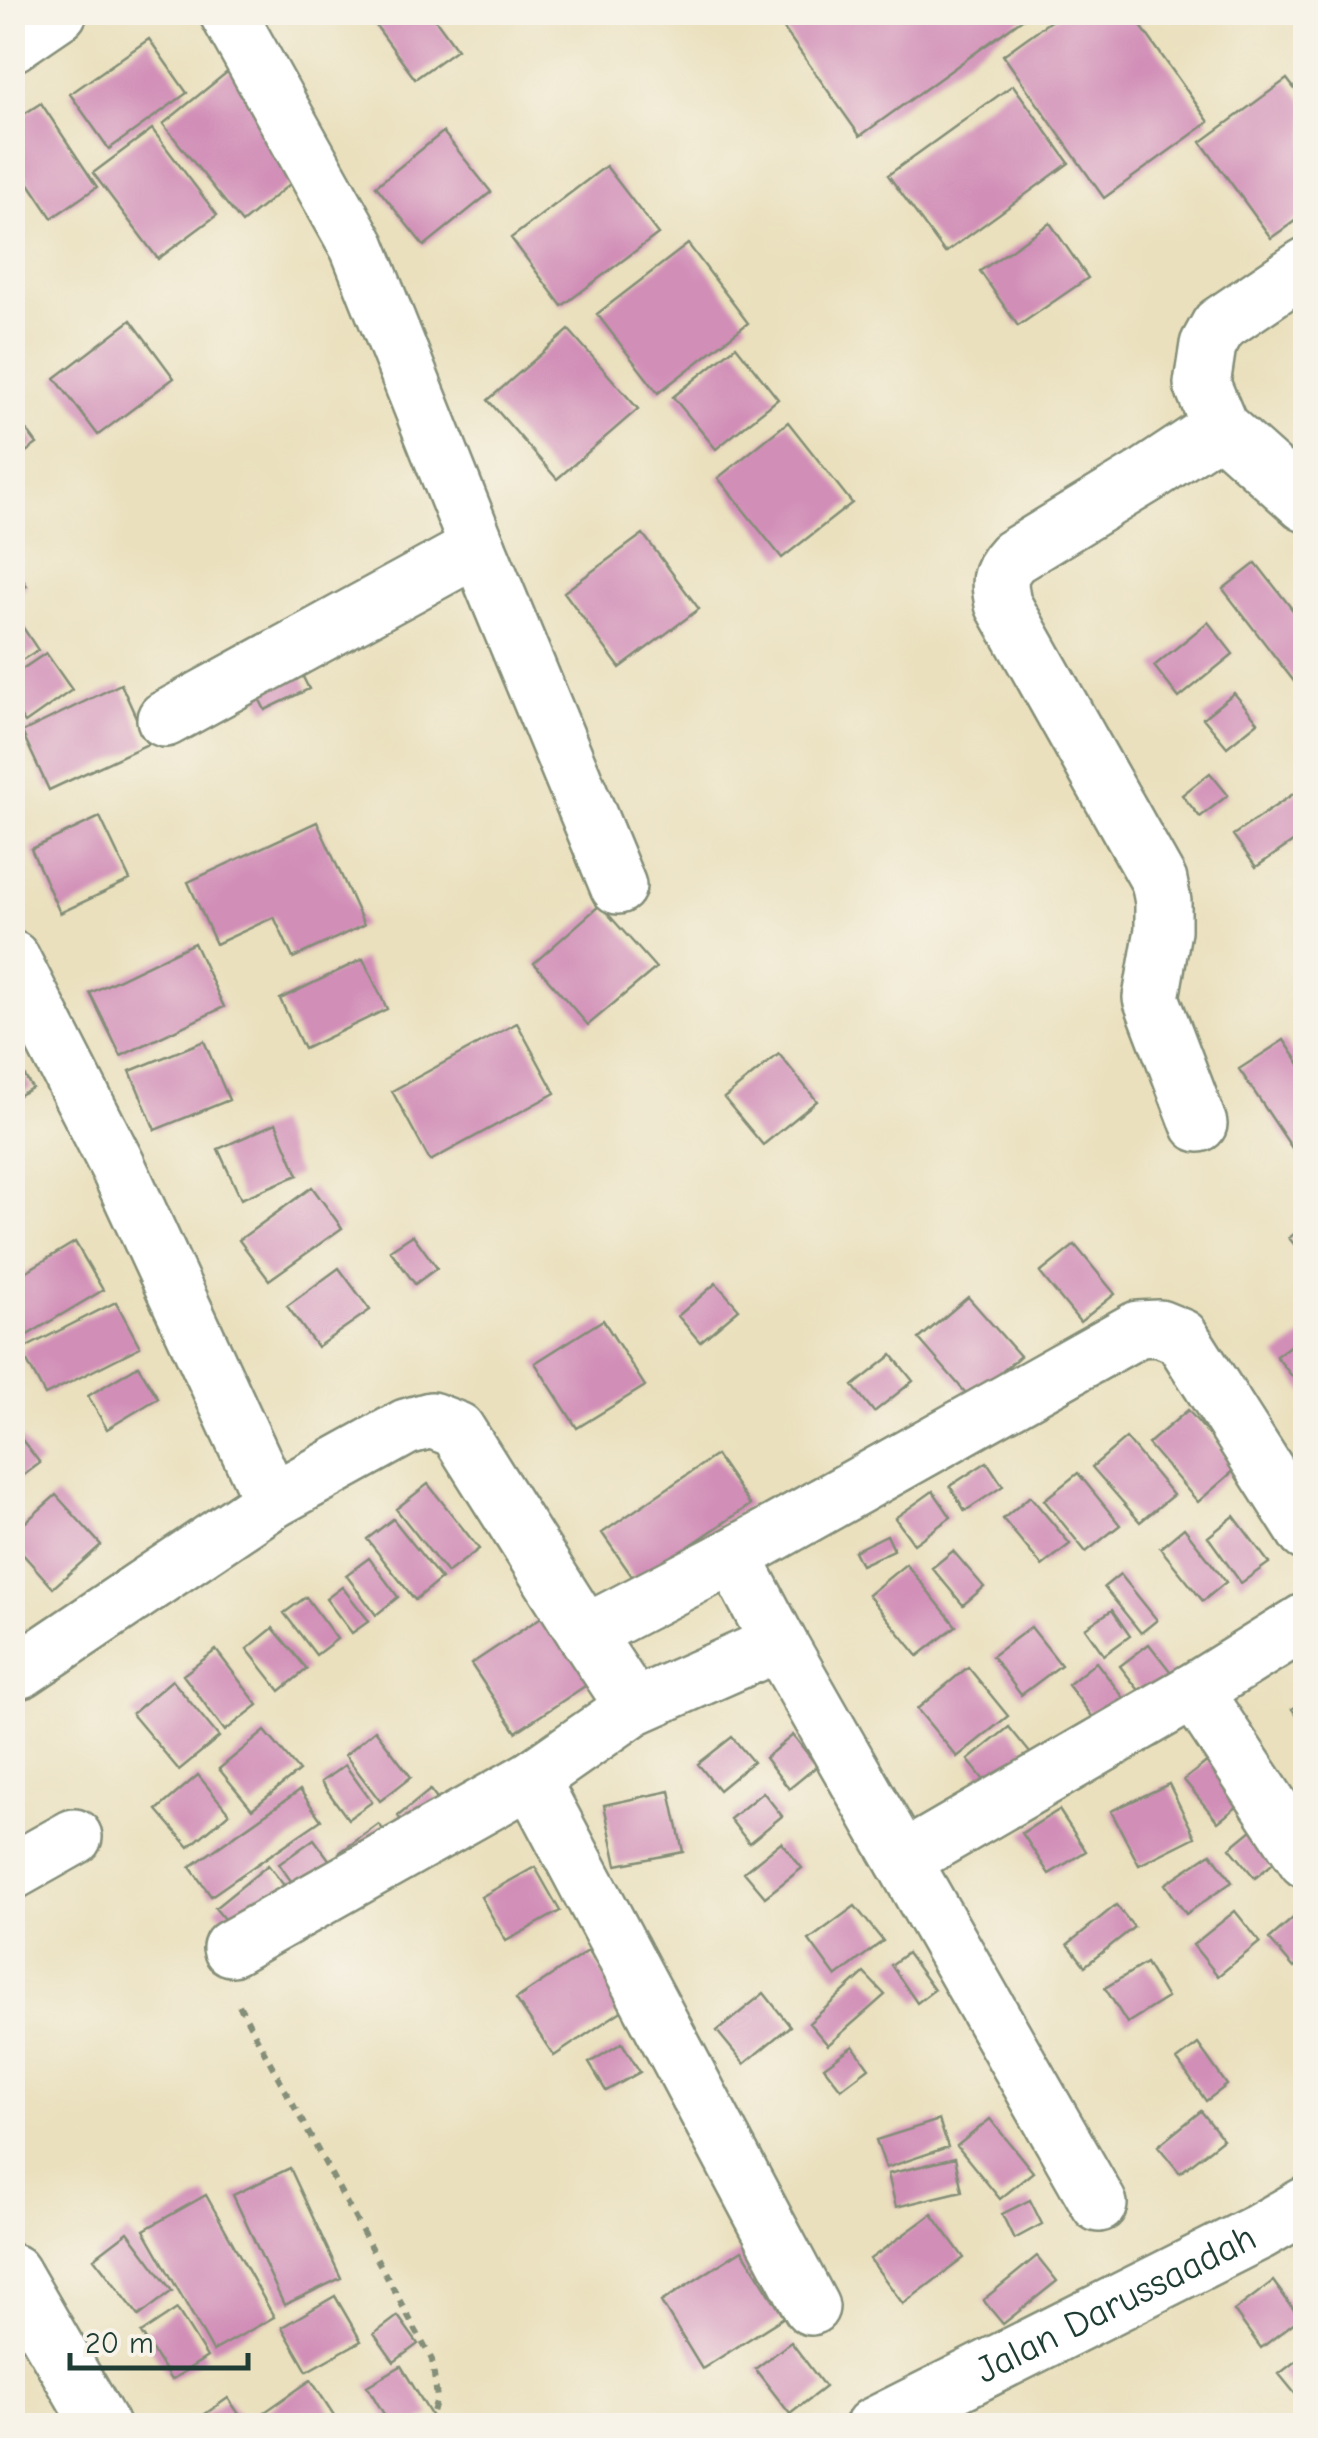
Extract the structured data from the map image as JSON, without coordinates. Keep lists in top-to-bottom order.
{
  "streets": {
    "street": ["Jalan Darussaadah"]
  },
  "scale_bar": "20 m"
}
